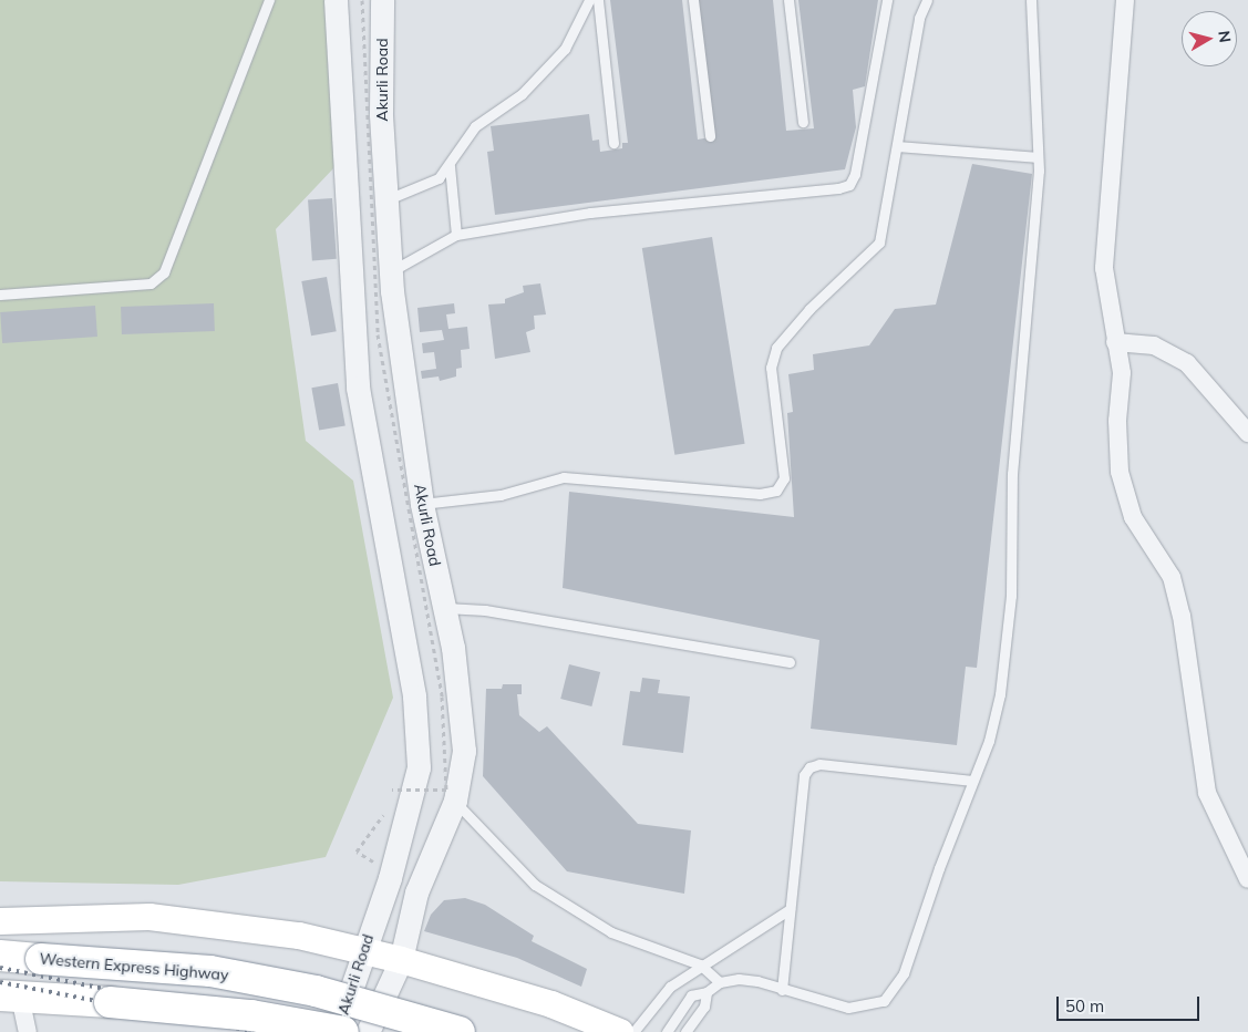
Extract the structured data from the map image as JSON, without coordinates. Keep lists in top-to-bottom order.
{
  "streets": {
    "highway": ["Western Express Highway"],
    "street": ["Akurli Road"]
  },
  "scale_bar": "50 m",
  "north": "right"
}
